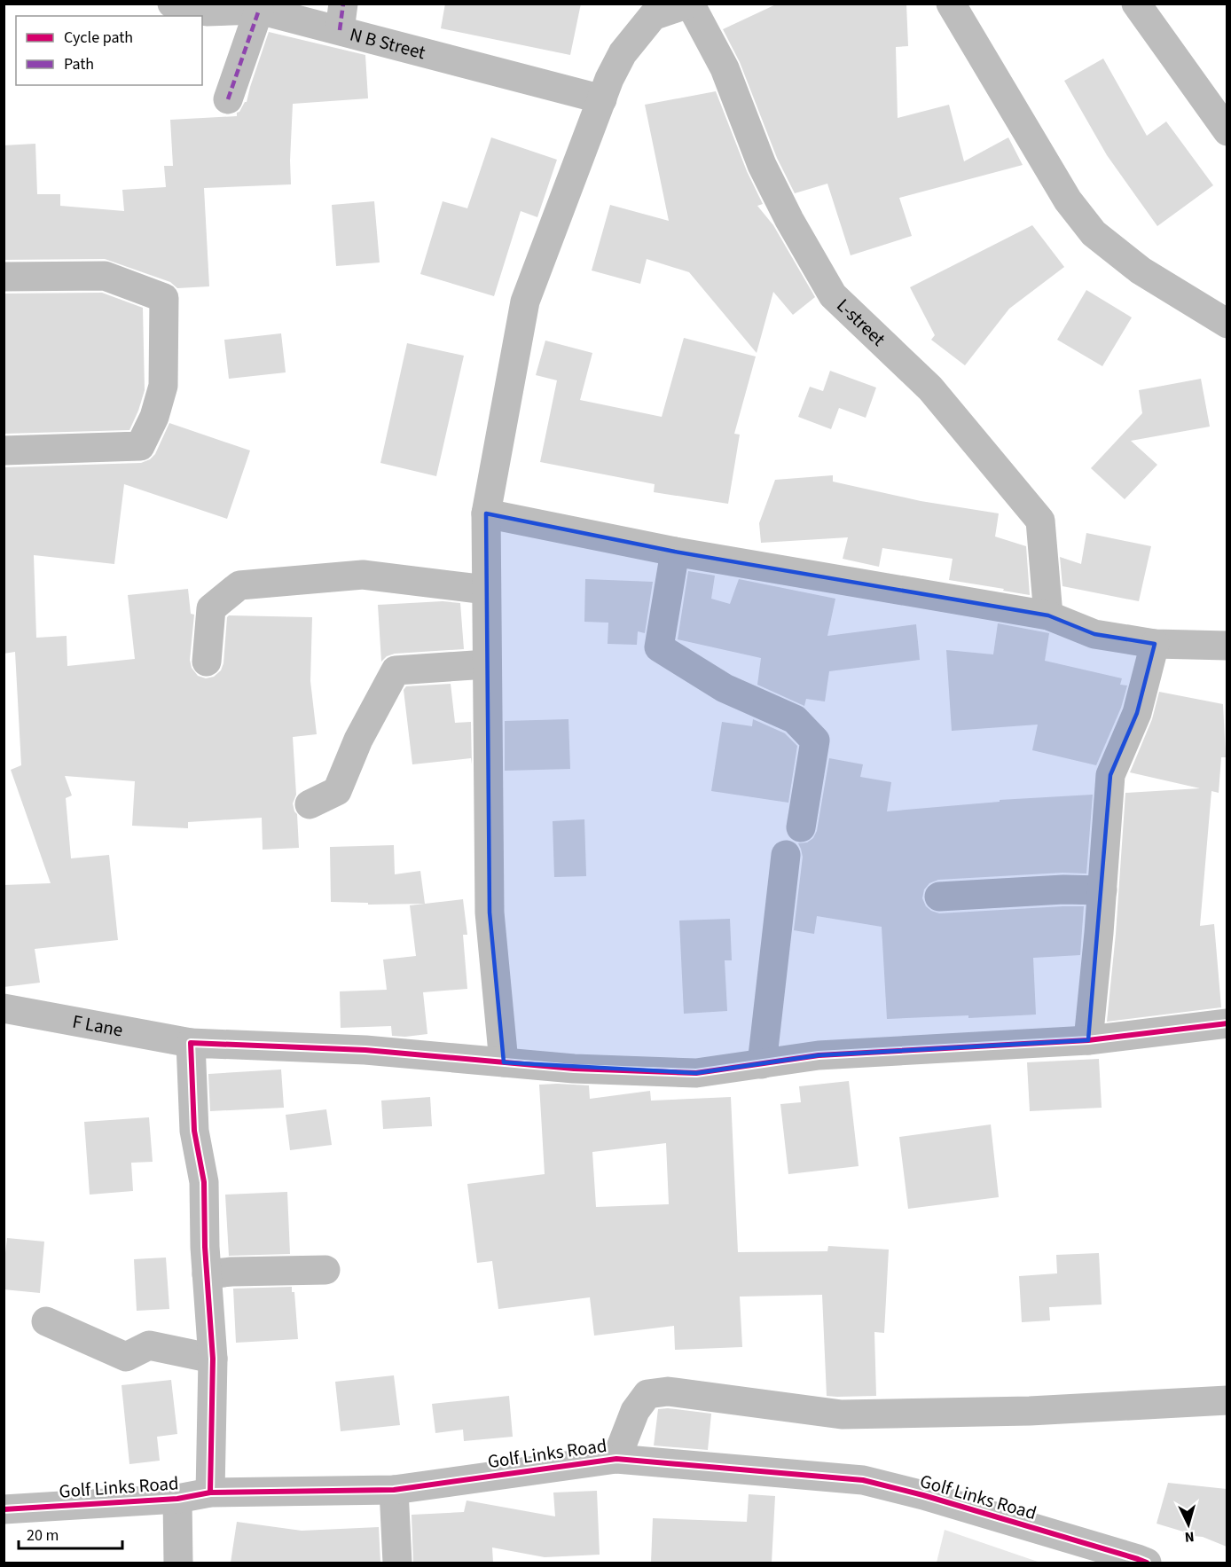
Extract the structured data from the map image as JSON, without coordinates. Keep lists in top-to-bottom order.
{
  "streets": {
    "street": [
      "N B Street",
      "L-street",
      "F Lane",
      "Golf Links Road"
    ]
  },
  "crossings": [
    ["N B Street", "L-street"],
    ["L-street", "F Lane"]
  ],
  "legend": ["Cycle path", "Path"],
  "scale_bar": "20 m",
  "north": "bottom"
}
